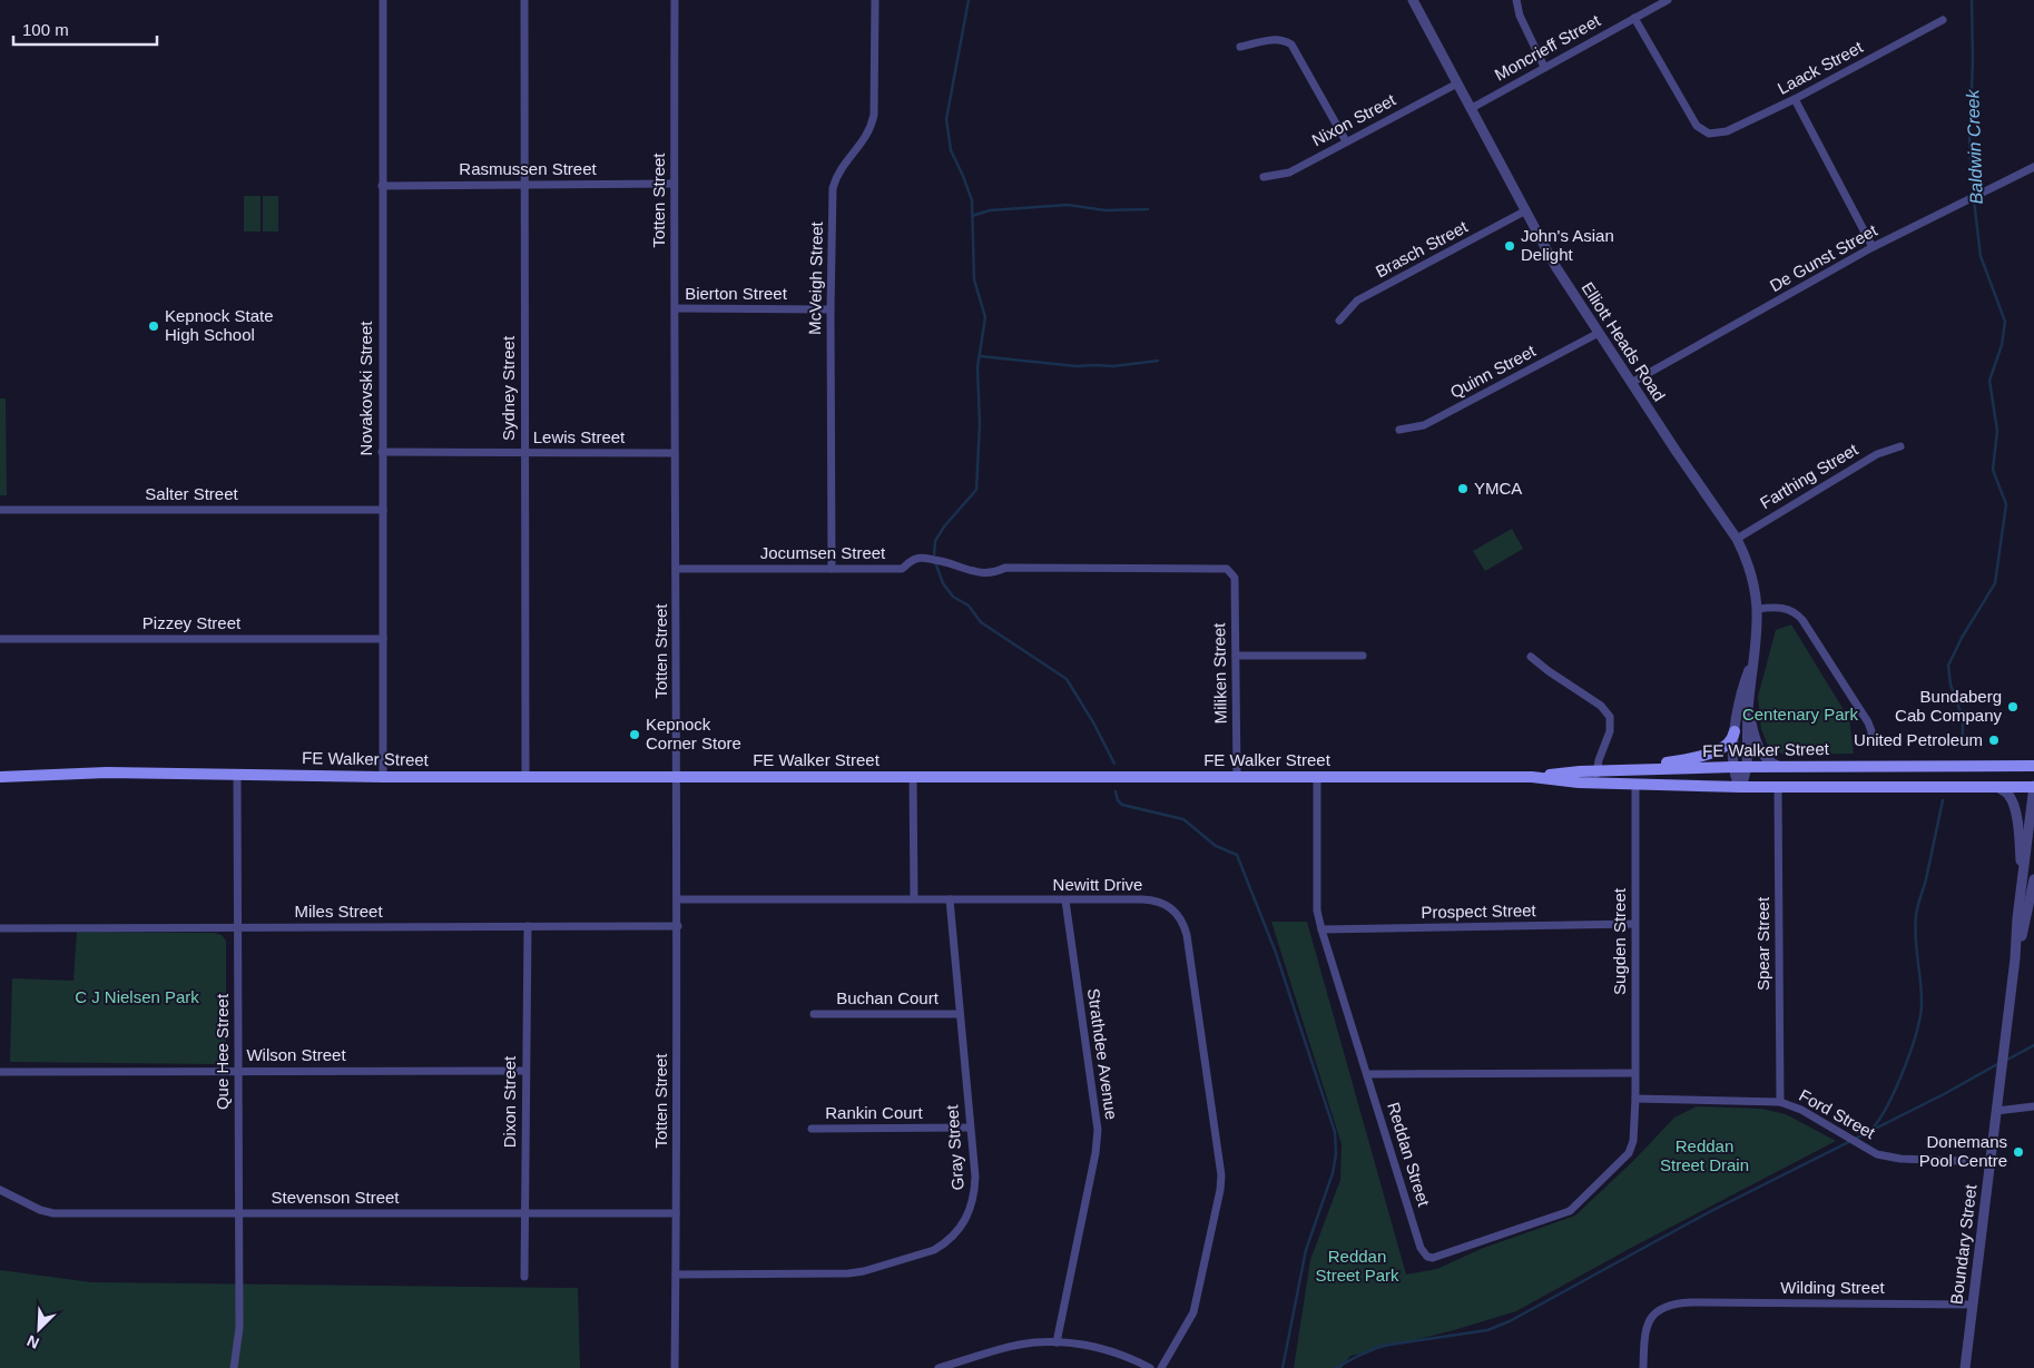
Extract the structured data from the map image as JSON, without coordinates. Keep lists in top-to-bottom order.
{
  "streets": {
    "main road": ["FE Walker Street"],
    "street": [
      "Moncrieff Street",
      "Laack Street",
      "Nixon Street",
      "Rasmussen Street",
      "Totten Street",
      "Brasch Street",
      "De Gunst Street",
      "McVeigh Street",
      "Bierton Street",
      "Elliott Heads Road",
      "Quinn Street",
      "Novakovski Street",
      "Sydney Street",
      "Lewis Street",
      "Farthing Street",
      "Salter Street",
      "Jocumsen Street",
      "Pizzey Street",
      "Miliken Street",
      "Newitt Drive",
      "Miles Street",
      "Prospect Street",
      "Sugden Street",
      "Spear Street",
      "Buchan Court",
      "Que Hee Street",
      "Strathdee Avenue",
      "Wilson Street",
      "Dixon Street",
      "Rankin Court",
      "Ford Street",
      "Gray Street",
      "Reddan Street",
      "Stevenson Street",
      "Boundary Street",
      "Wilding Street"
    ]
  },
  "crossings": [
    ["Moncrieff Street", "Laack Street"],
    ["Moncrieff Street", "Elliott Heads Road"],
    ["Nixon Street", "Elliott Heads Road"],
    ["Rasmussen Street", "Totten Street"],
    ["Rasmussen Street", "Novakovski Street"],
    ["Rasmussen Street", "Sydney Street"],
    ["Totten Street", "Bierton Street"],
    ["Totten Street", "Lewis Street"],
    ["Totten Street", "Jocumsen Street"],
    ["Totten Street", "FE Walker Street"],
    ["Totten Street", "Newitt Drive"],
    ["Totten Street", "Miles Street"],
    ["Totten Street", "Gray Street"],
    ["Totten Street", "Stevenson Street"],
    ["Brasch Street", "Elliott Heads Road"],
    ["De Gunst Street", "Elliott Heads Road"],
    ["McVeigh Street", "Bierton Street"],
    ["McVeigh Street", "Jocumsen Street"],
    ["Elliott Heads Road", "Quinn Street"],
    ["Elliott Heads Road", "Farthing Street"],
    ["Elliott Heads Road", "FE Walker Street"],
    ["Novakovski Street", "Lewis Street"],
    ["Novakovski Street", "Salter Street"],
    ["Novakovski Street", "Pizzey Street"],
    ["Novakovski Street", "FE Walker Street"],
    ["Sydney Street", "Lewis Street"],
    ["Sydney Street", "FE Walker Street"],
    ["Jocumsen Street", "Miliken Street"],
    ["Miliken Street", "FE Walker Street"],
    ["FE Walker Street", "Sugden Street"],
    ["FE Walker Street", "Spear Street"],
    ["FE Walker Street", "Que Hee Street"],
    ["FE Walker Street", "Reddan Street"],
    ["FE Walker Street", "Boundary Street"],
    ["Newitt Drive", "Strathdee Avenue"],
    ["Newitt Drive", "Gray Street"],
    ["Miles Street", "Que Hee Street"],
    ["Miles Street", "Dixon Street"],
    ["Prospect Street", "Sugden Street"],
    ["Prospect Street", "Reddan Street"],
    ["Sugden Street", "Ford Street"],
    ["Sugden Street", "Reddan Street"],
    ["Spear Street", "Ford Street"],
    ["Buchan Court", "Gray Street"],
    ["Que Hee Street", "Wilson Street"],
    ["Que Hee Street", "Stevenson Street"],
    ["Wilson Street", "Dixon Street"],
    ["Dixon Street", "Stevenson Street"],
    ["Rankin Court", "Gray Street"],
    ["Ford Street", "Reddan Street"],
    ["Ford Street", "Boundary Street"],
    ["Boundary Street", "Wilding Street"]
  ],
  "water": ["Baldwin Creek"],
  "parks": [
    "Centenary Park",
    "C J Nielsen Park",
    "Reddan Street Drain",
    "Reddan Street Park"
  ],
  "places": [
    "John's Asian Delight",
    "Kepnock State High School",
    "YMCA",
    "Bundaberg Cab Company",
    "Kepnock Corner Store",
    "United Petroleum",
    "Donemans Pool Centre"
  ],
  "scale_bar": "100 m",
  "north": "bottom left"
}
